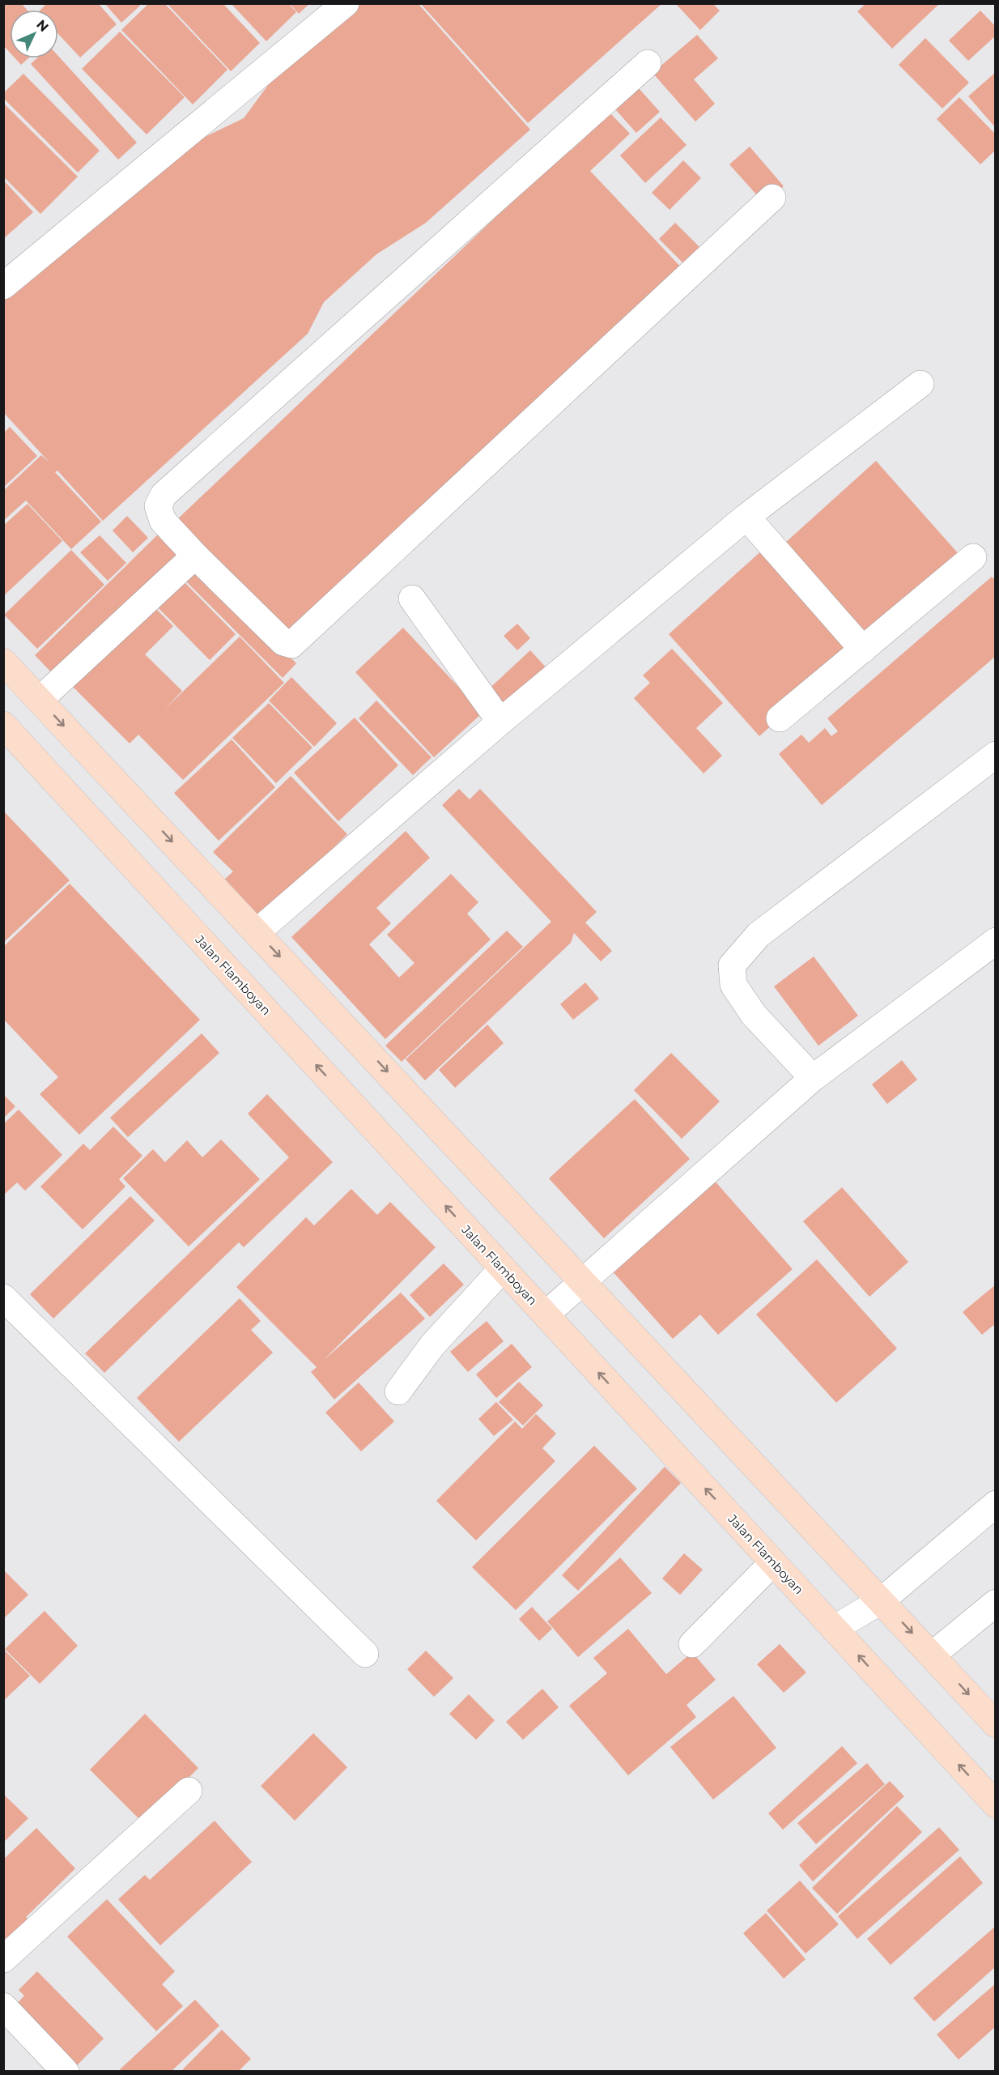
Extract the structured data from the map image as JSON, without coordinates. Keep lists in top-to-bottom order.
{
  "streets": {
    "main road": ["Jalan Flamboyan"]
  },
  "north": "top right"
}
